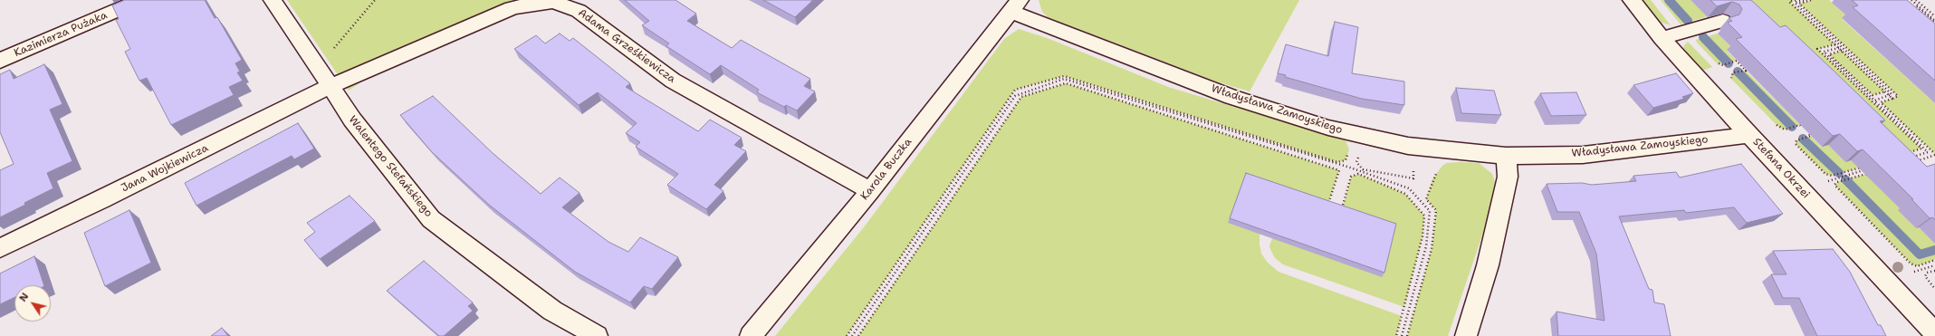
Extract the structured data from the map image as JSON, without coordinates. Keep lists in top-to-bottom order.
{
  "streets": {
    "street": [
      "Kazimierza Pużaka",
      "Adama Grześkiewicza",
      "Władysława Zamoyskiego",
      "Walentego Stefańskiego",
      "Jana Wojkiewicza",
      "Stefana Okrzei",
      "Karola Buczka"
    ]
  },
  "crossings": [
    ["Adama Grześkiewicza", "Walentego Stefańskiego"],
    ["Adama Grześkiewicza", "Jana Wojkiewicza"],
    ["Adama Grześkiewicza", "Karola Buczka"],
    ["Władysława Zamoyskiego", "Stefana Okrzei"],
    ["Władysława Zamoyskiego", "Karola Buczka"],
    ["Walentego Stefańskiego", "Jana Wojkiewicza"]
  ],
  "north": "top left"
}
